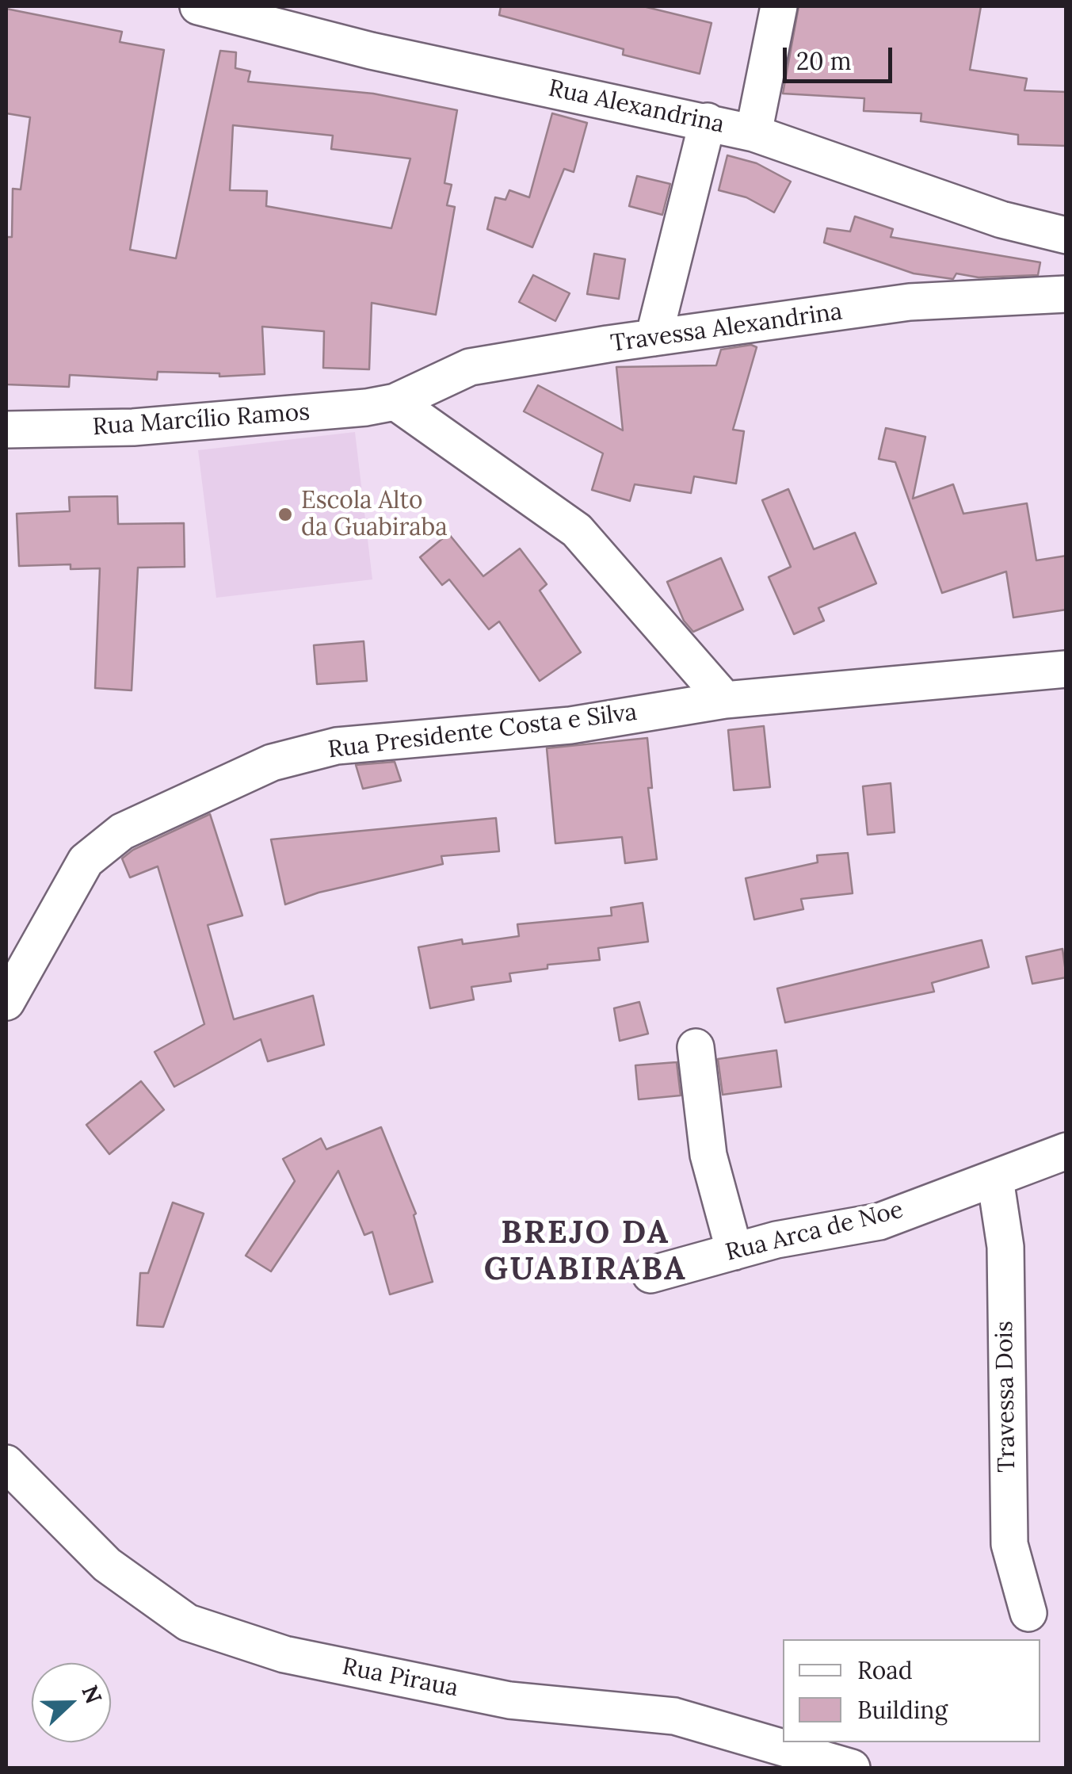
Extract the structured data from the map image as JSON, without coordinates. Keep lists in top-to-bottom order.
{
  "streets": {
    "street": [
      "Rua Alexandrina",
      "Travessa Alexandrina",
      "Rua Marcílio Ramos",
      "Rua Presidente Costa e Silva",
      "Rua Arca de Noe",
      "Travessa Dois",
      "Rua Piraua"
    ]
  },
  "crossings": [
    ["Travessa Alexandrina", "Rua Marcílio Ramos"],
    ["Rua Arca de Noe", "Travessa Dois"]
  ],
  "districts": ["BREJO DA GUABIRABA"],
  "places": ["Escola Alto da Guabiraba"],
  "legend": ["Road", "Building"],
  "scale_bar": "20 m",
  "north": "right"
}
